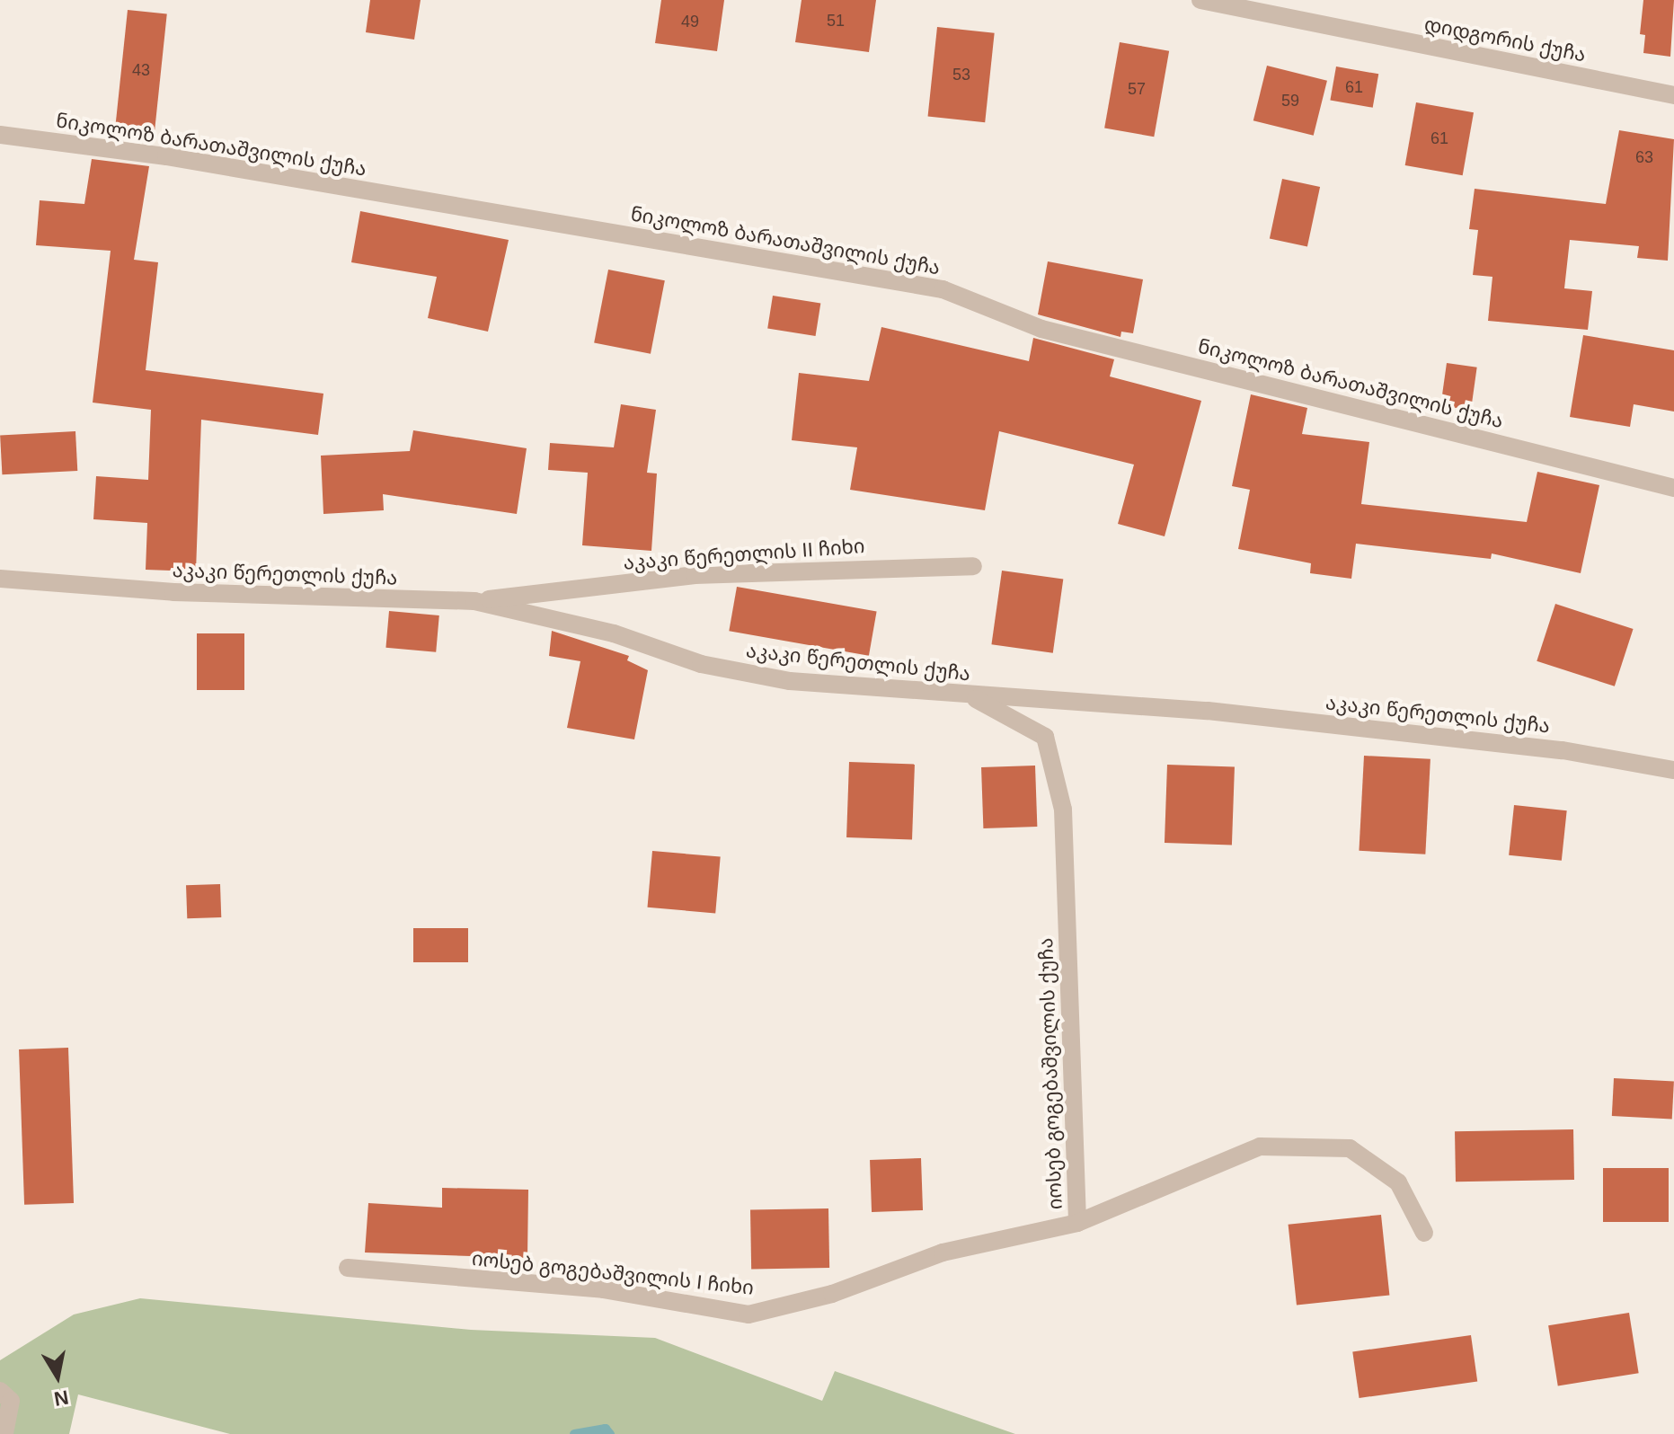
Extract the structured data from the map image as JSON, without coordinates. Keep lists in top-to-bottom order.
{
  "streets": {
    "street": [
      "დიდგორის ქუჩა",
      "ნიკოლოზ ბარათაშვილის ქუჩა",
      "აკაკი წერეთლის II ჩიხი",
      "აკაკი წერეთლის ქუჩა",
      "იოსებ გოგებაშვილის ქუჩა",
      "იოსებ გოგებაშვილის I ჩიხი"
    ]
  },
  "crossings": [
    ["აკაკი წერეთლის II ჩიხი", "აკაკი წერეთლის ქუჩა"],
    ["აკაკი წერეთლის ქუჩა", "იოსებ გოგებაშვილის ქუჩა"],
    ["იოსებ გოგებაშვილის ქუჩა", "იოსებ გოგებაშვილის I ჩიხი"]
  ],
  "house_numbers": [
    "51",
    "49",
    "43",
    "53",
    "61",
    "57",
    "59",
    "61",
    "63"
  ],
  "north": "bottom"
}
